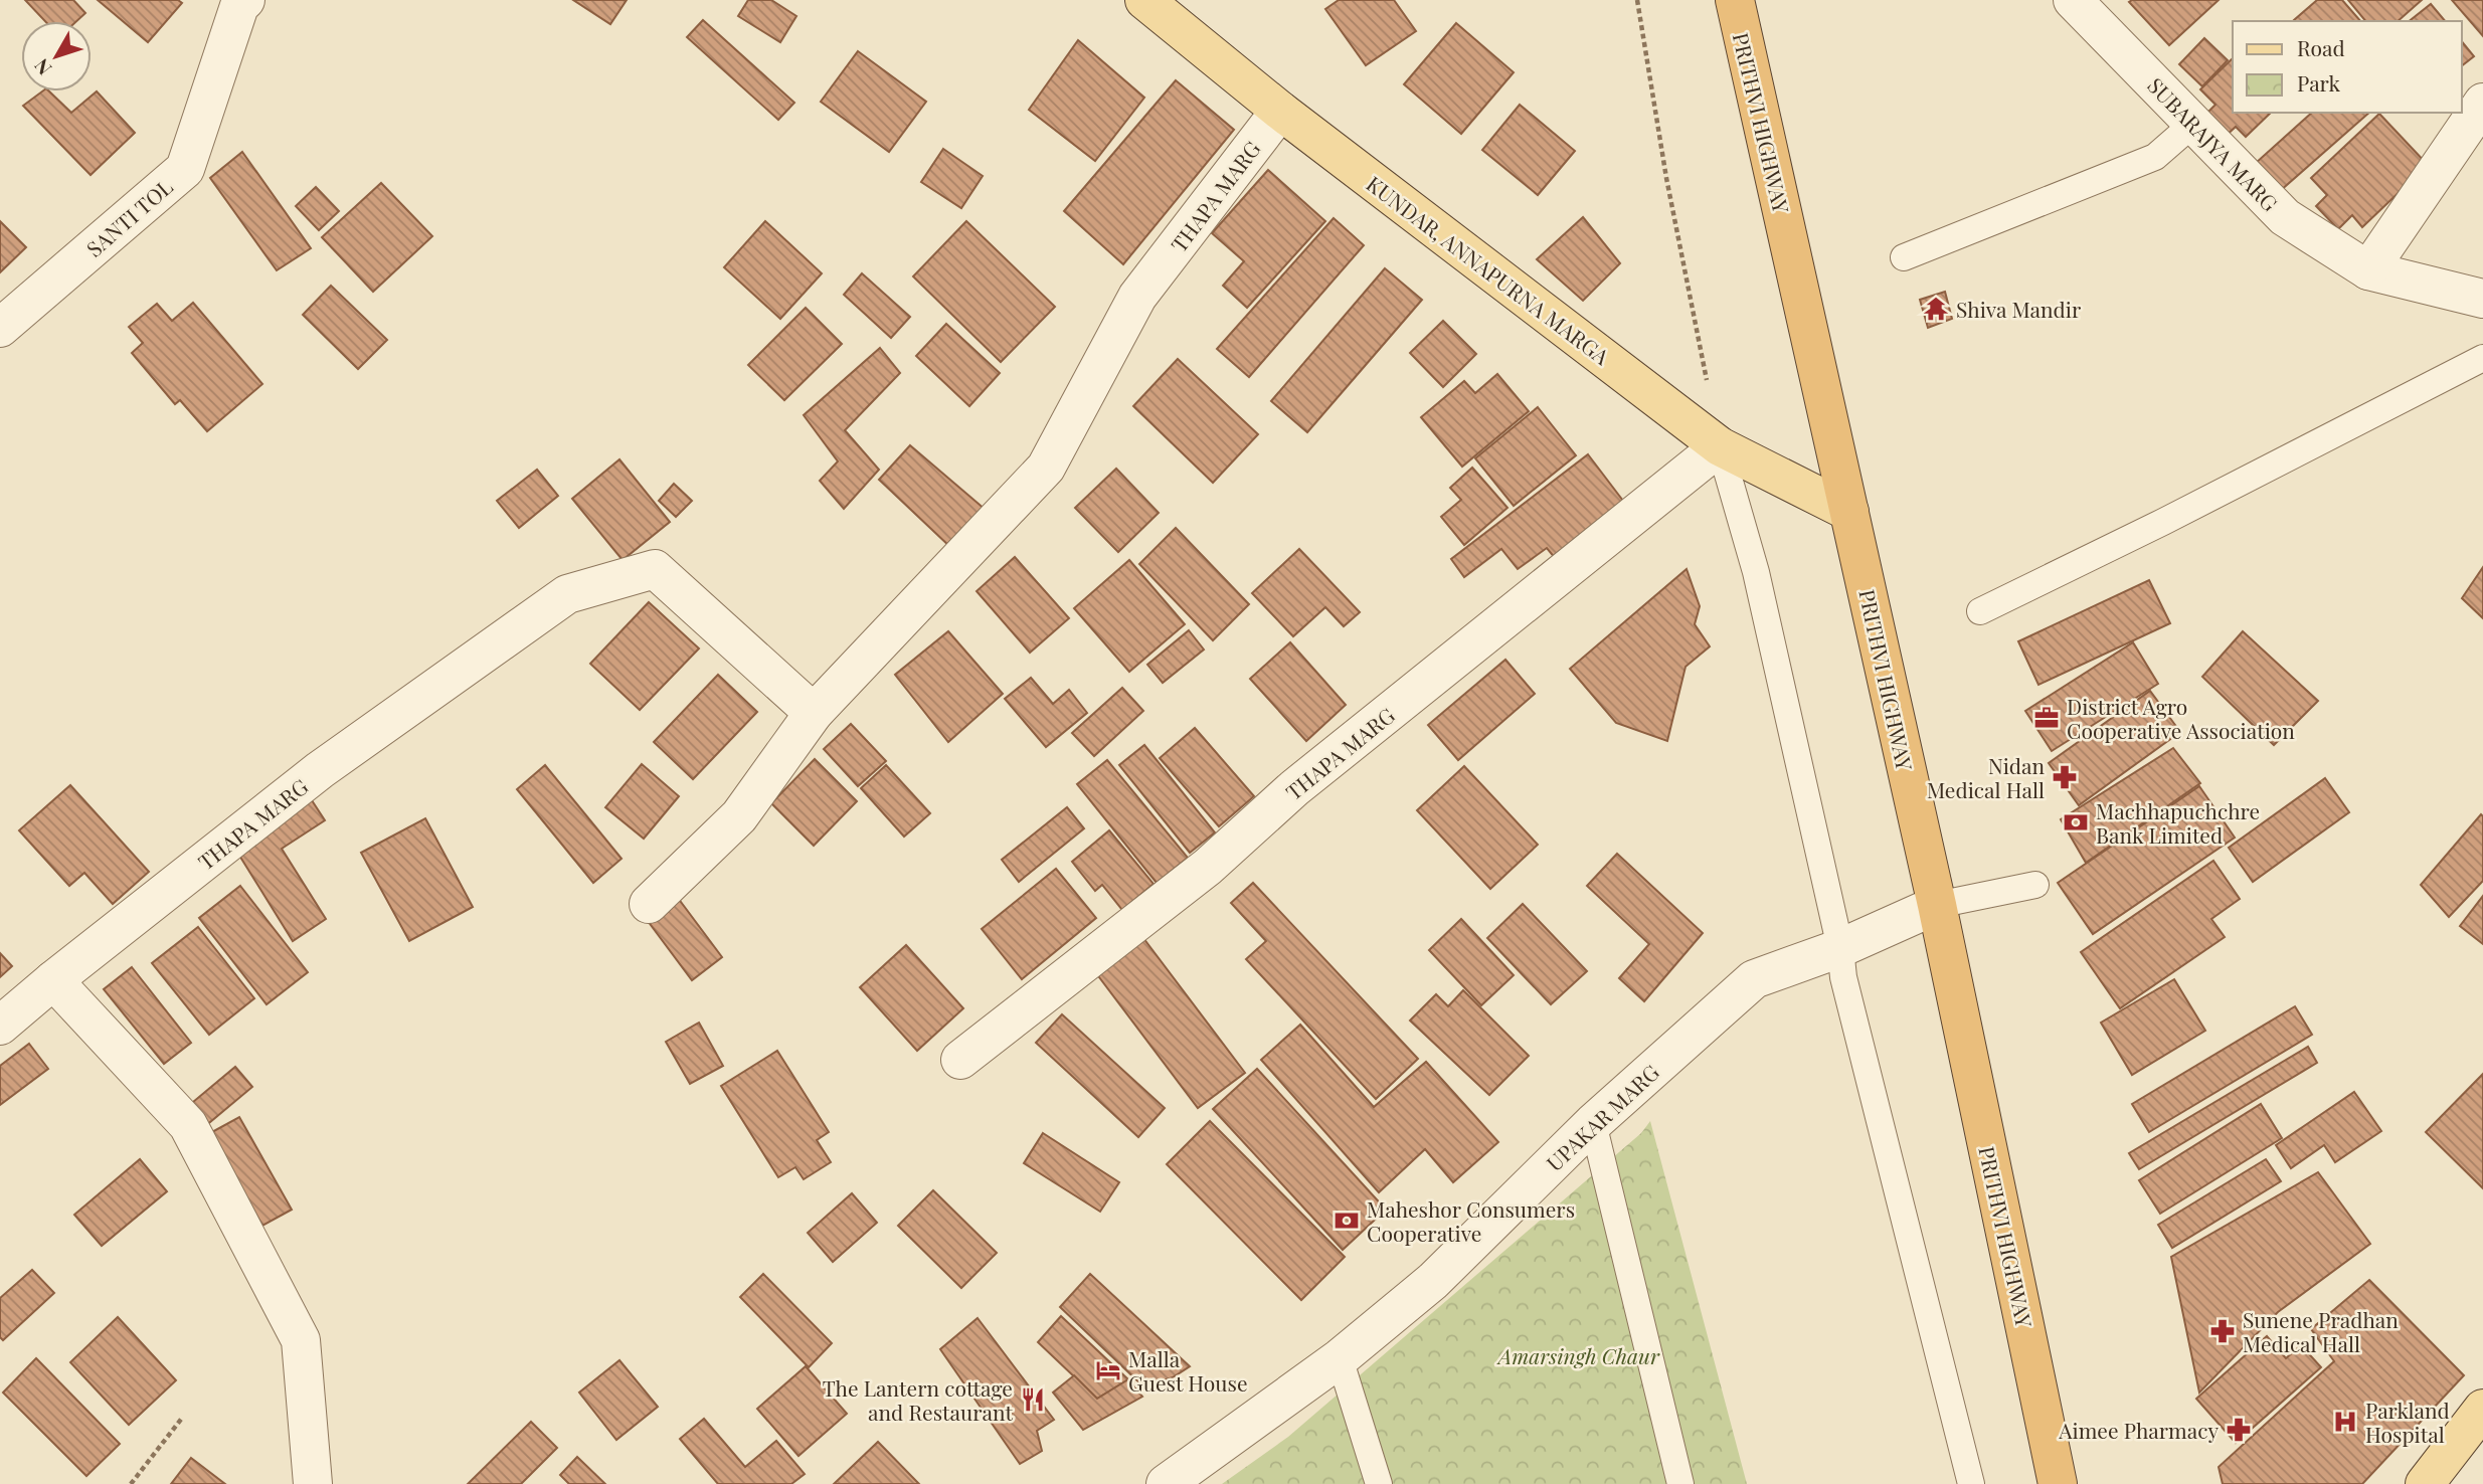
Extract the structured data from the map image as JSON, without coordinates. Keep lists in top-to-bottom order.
{
  "streets": {
    "highway": ["PRITHVI HIGHWAY"],
    "main road": ["KUNDAR, ANNAPURNA MARGA"],
    "street": [
      "SUBARAJYA MARG",
      "THAPA MARG",
      "SANTI TOL",
      "UPAKAR MARG"
    ]
  },
  "crossings": [
    ["PRITHVI HIGHWAY", "KUNDAR, ANNAPURNA MARGA"],
    ["PRITHVI HIGHWAY", "UPAKAR MARG"],
    ["THAPA MARG", "KUNDAR, ANNAPURNA MARGA"]
  ],
  "parks": ["Amarsingh Chaur"],
  "places": {
    "temple": ["Shiva Mandir"],
    "office": ["District Agro Cooperative Association"],
    "pharmacy": ["Nidan Medical Hall", "Sunene Pradhan Medical Hall", "Aimee Pharmacy"],
    "bank": ["Machhapuchchre Bank Limited", "Maheshor Consumers Cooperative"],
    "hotel": ["Malla Guest House"],
    "restaurant": ["The Lantern cottage and Restaurant"],
    "hospital": ["Parkland Hospital"]
  },
  "legend": ["Road", "Park"],
  "north": "bottom left"
}
